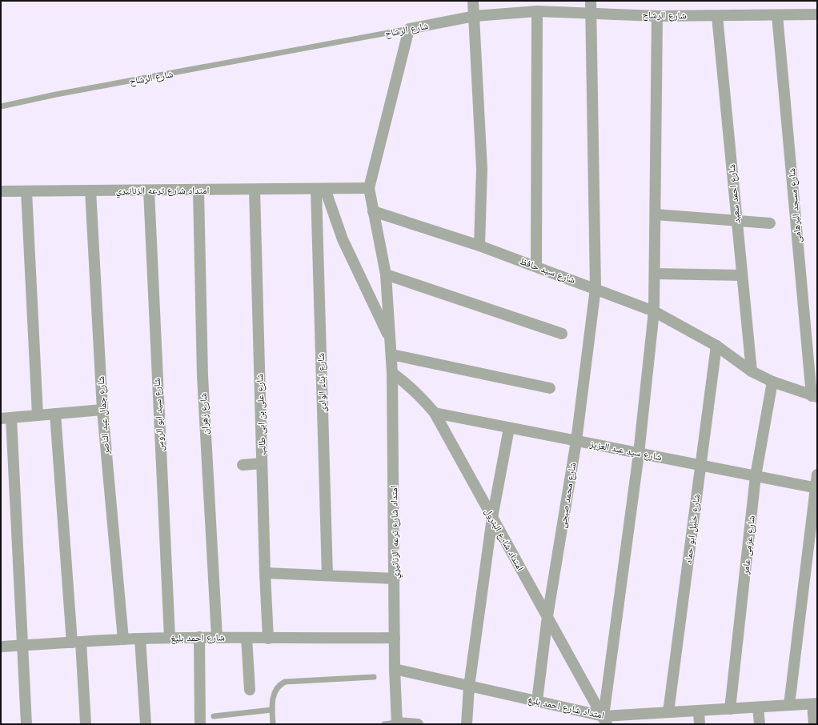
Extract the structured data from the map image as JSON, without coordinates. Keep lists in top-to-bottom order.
{
  "streets": {
    "street": [
      "شارع الرشاح",
      "امتداد شارع ترعه الزنانيري",
      "شارع احمد سعيد",
      "شارع مسجد البرهامى",
      "شارع سيد حافظ",
      "شارع ابناء الوادى",
      "شارع زهران",
      "شارع سيد ابو الروس",
      "شارع على بن ابى طالب",
      "شارع جمال عبد الناصر",
      "شارع سيد عبد العزيز",
      "شارع محمد صبحى",
      "شارع خليل ابو حماد",
      "امتداد شارع البترول",
      "شارع عزمى عامر",
      "شارع احمد بليغ",
      "امتداد شارع احمد بليغ"
    ]
  },
  "crossings": [
    ["شارع الرشاح", "امتداد شارع ترعه الزنانيري"],
    ["شارع الرشاح", "شارع احمد سعيد"],
    ["شارع الرشاح", "شارع مسجد البرهامى"],
    ["شارع الرشاح", "شارع محمد صبحى"],
    ["امتداد شارع ترعه الزنانيري", "شارع سيد حافظ"],
    ["امتداد شارع ترعه الزنانيري", "شارع ابناء الوادى"],
    ["امتداد شارع ترعه الزنانيري", "شارع زهران"],
    ["امتداد شارع ترعه الزنانيري", "شارع سيد ابو الروس"],
    ["امتداد شارع ترعه الزنانيري", "شارع على بن ابى طالب"],
    ["امتداد شارع ترعه الزنانيري", "شارع جمال عبد الناصر"],
    ["امتداد شارع ترعه الزنانيري", "امتداد شارع البترول"],
    ["امتداد شارع ترعه الزنانيري", "شارع احمد بليغ"],
    ["امتداد شارع ترعه الزنانيري", "امتداد شارع احمد بليغ"],
    ["شارع احمد سعيد", "شارع سيد حافظ"],
    ["شارع مسجد البرهامى", "شارع سيد حافظ"],
    ["شارع سيد حافظ", "شارع محمد صبحى"],
    ["شارع سيد حافظ", "شارع خليل ابو حماد"],
    ["شارع سيد حافظ", "شارع عزمى عامر"],
    ["شارع زهران", "شارع احمد بليغ"],
    ["شارع سيد ابو الروس", "شارع احمد بليغ"],
    ["شارع على بن ابى طالب", "شارع احمد بليغ"],
    ["شارع جمال عبد الناصر", "شارع احمد بليغ"],
    ["شارع سيد عبد العزيز", "شارع محمد صبحى"],
    ["شارع سيد عبد العزيز", "شارع خليل ابو حماد"],
    ["شارع سيد عبد العزيز", "امتداد شارع البترول"],
    ["شارع سيد عبد العزيز", "شارع عزمى عامر"],
    ["شارع محمد صبحى", "امتداد شارع البترول"],
    ["شارع محمد صبحى", "امتداد شارع احمد بليغ"],
    ["شارع خليل ابو حماد", "امتداد شارع احمد بليغ"],
    ["امتداد شارع البترول", "امتداد شارع احمد بليغ"],
    ["شارع عزمى عامر", "امتداد شارع احمد بليغ"]
  ]
}
